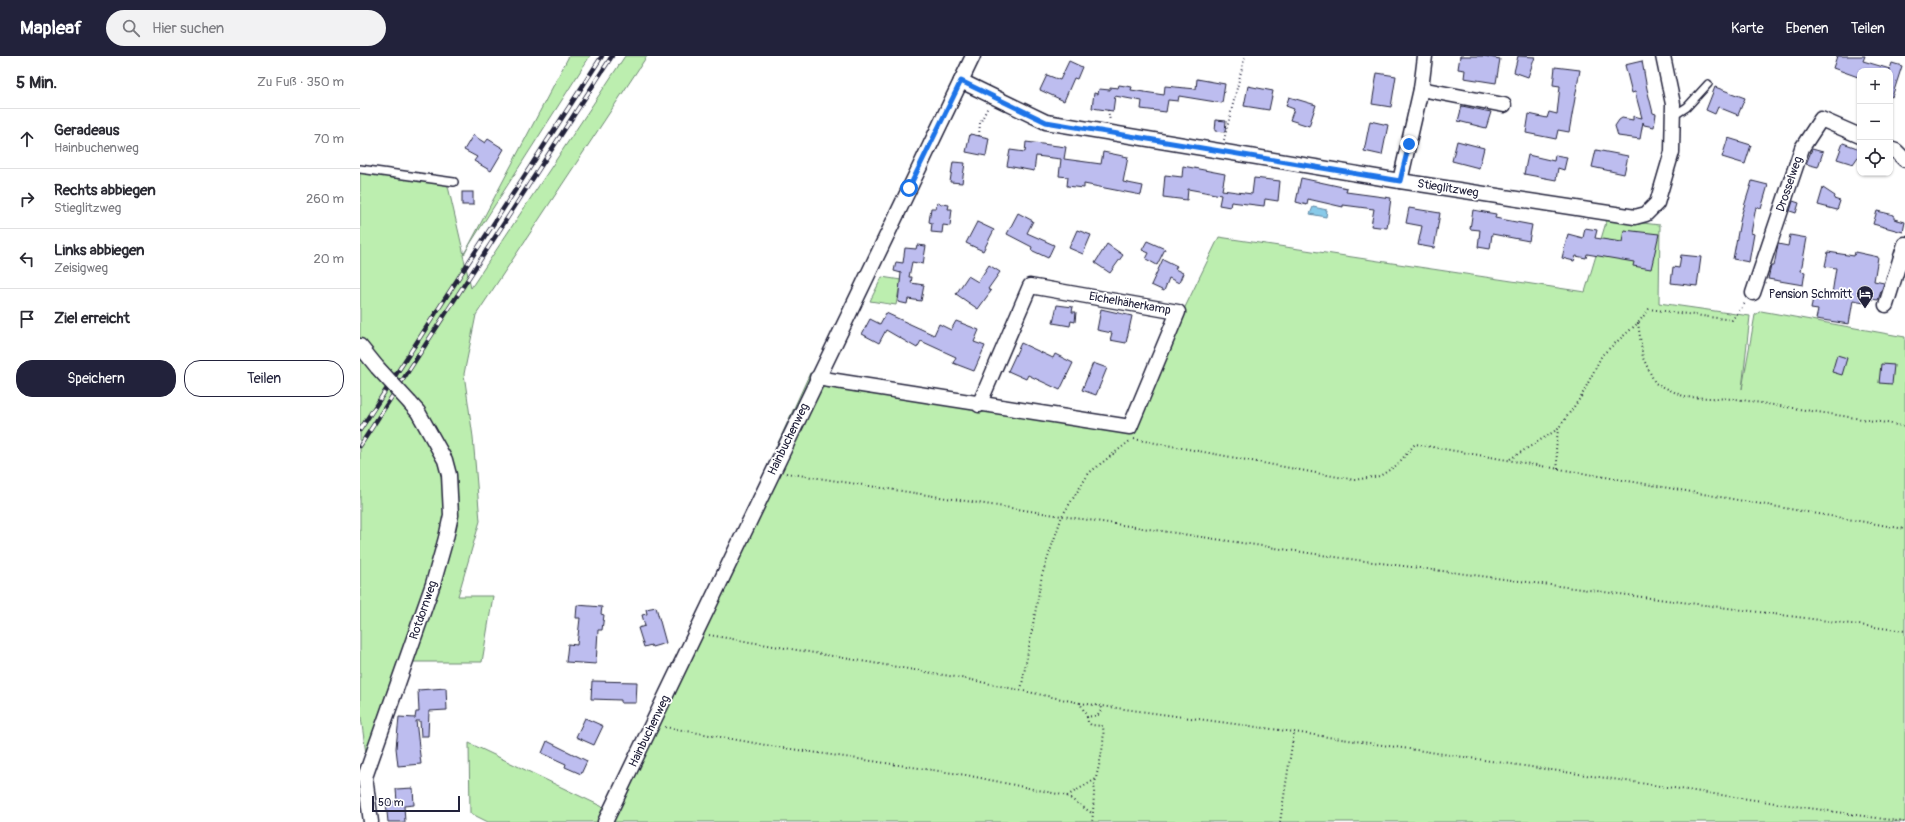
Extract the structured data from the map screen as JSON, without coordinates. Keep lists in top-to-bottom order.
{
  "streets": {
    "street": [
      "Drosselweg",
      "Stieglitzweg",
      "Eichelhäherkamp",
      "Hainbuchenweg",
      "Rotdornweg"
    ]
  },
  "crossings": [
    ["Stieglitzweg", "Hainbuchenweg"],
    ["Eichelhäherkamp", "Hainbuchenweg"]
  ],
  "places": {
    "hotel": ["Pension Schmitt"]
  },
  "scale_bar": "50 m",
  "page": {
    "header": "Mapleaf",
    "search": "Hier suchen",
    "nav": ["Karte", "Ebenen", "Teilen"],
    "heading": ["5 Min.", "Zu Fuß · 350 m"],
    "map_buttons": ["+", "−"],
    "list": [
      ["Geradeaus", "Hainbuchenweg", "70 m"],
      ["Rechts abbiegen", "Stieglitzweg", "260 m"],
      ["Links abbiegen", "Zeisigweg", "20 m"],
      "Ziel erreicht"
    ],
    "buttons": ["Speichern", "Teilen"],
    "scale": "50 m"
  }
}
